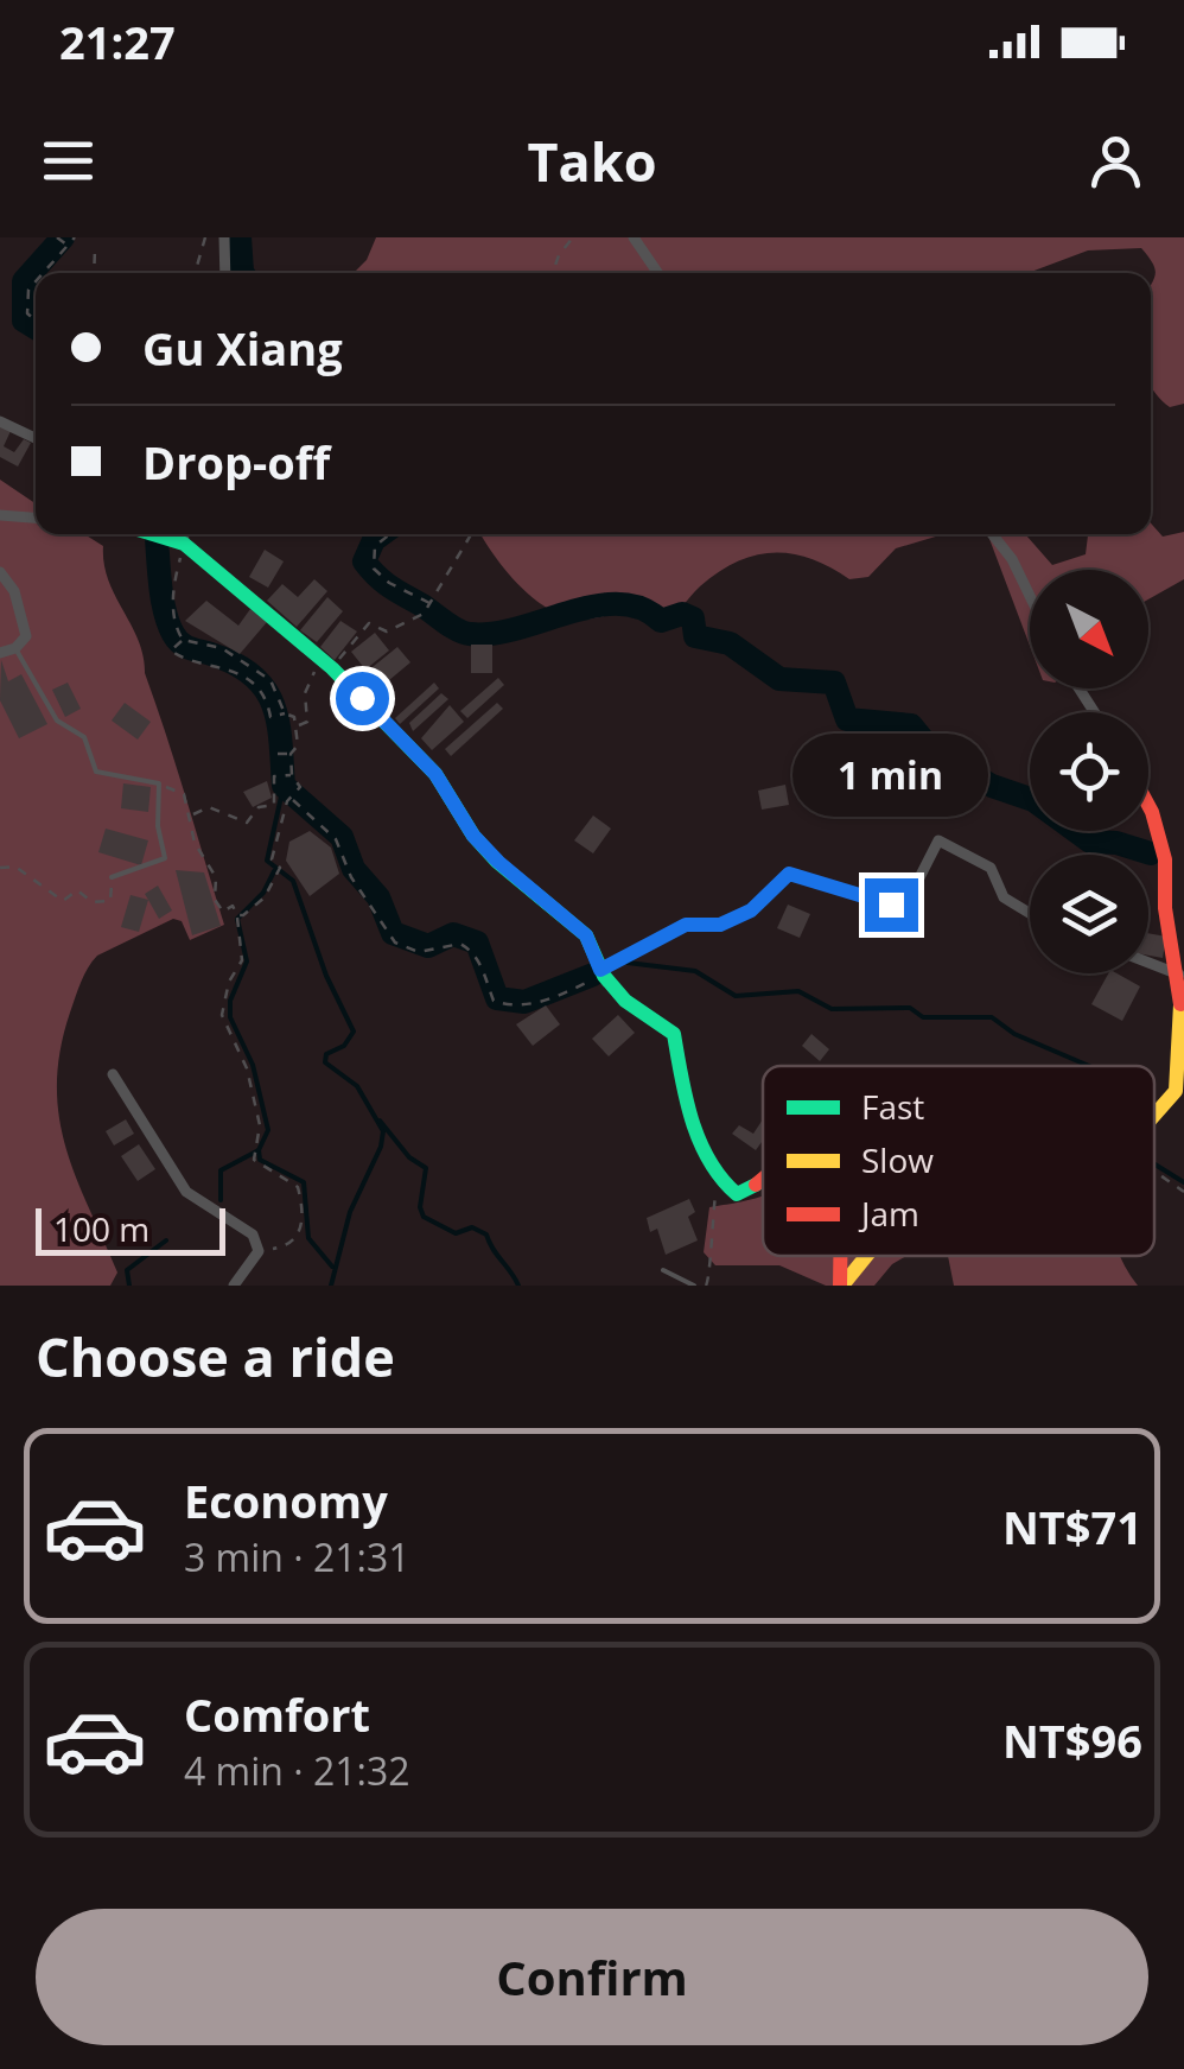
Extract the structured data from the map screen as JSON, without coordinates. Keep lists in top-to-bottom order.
{
  "legend": ["Fast", "Slow", "Jam"],
  "scale_bar": "100 m",
  "north": "bottom right",
  "page": {
    "status": "21:27",
    "header": "Tako",
    "banner": ["Gu Xiang", "Drop-off"],
    "bubble": "1 min",
    "scale": "100 m",
    "heading": "Choose a ride",
    "list": [
      {
        "name": "Economy",
        "note": "3 min · 21:31",
        "value": "NT$71"
      },
      {
        "name": "Comfort",
        "note": "4 min · 21:32",
        "value": "NT$96"
      }
    ],
    "buttons": "Confirm"
  }
}
